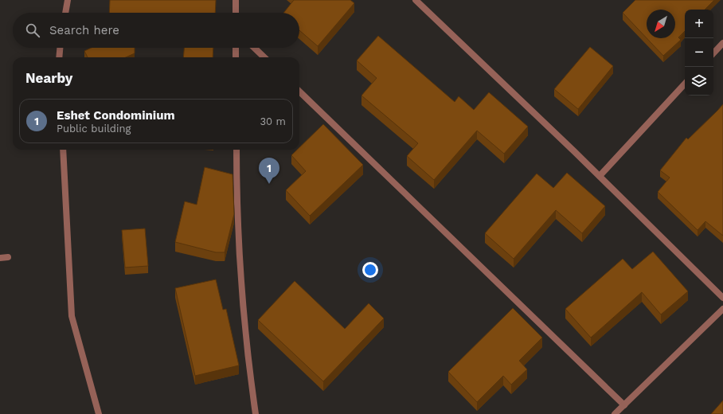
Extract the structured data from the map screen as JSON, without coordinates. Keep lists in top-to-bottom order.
{
  "north": "bottom left",
  "page": {
    "map_buttons": ["+", "−"],
    "search": "Search here",
    "heading": "Nearby",
    "list": [
      {
        "mark": "1",
        "name": "Eshet Condominium",
        "note": "Public building",
        "value": "30 m"
      }
    ],
    "pins": "1"
  }
}
